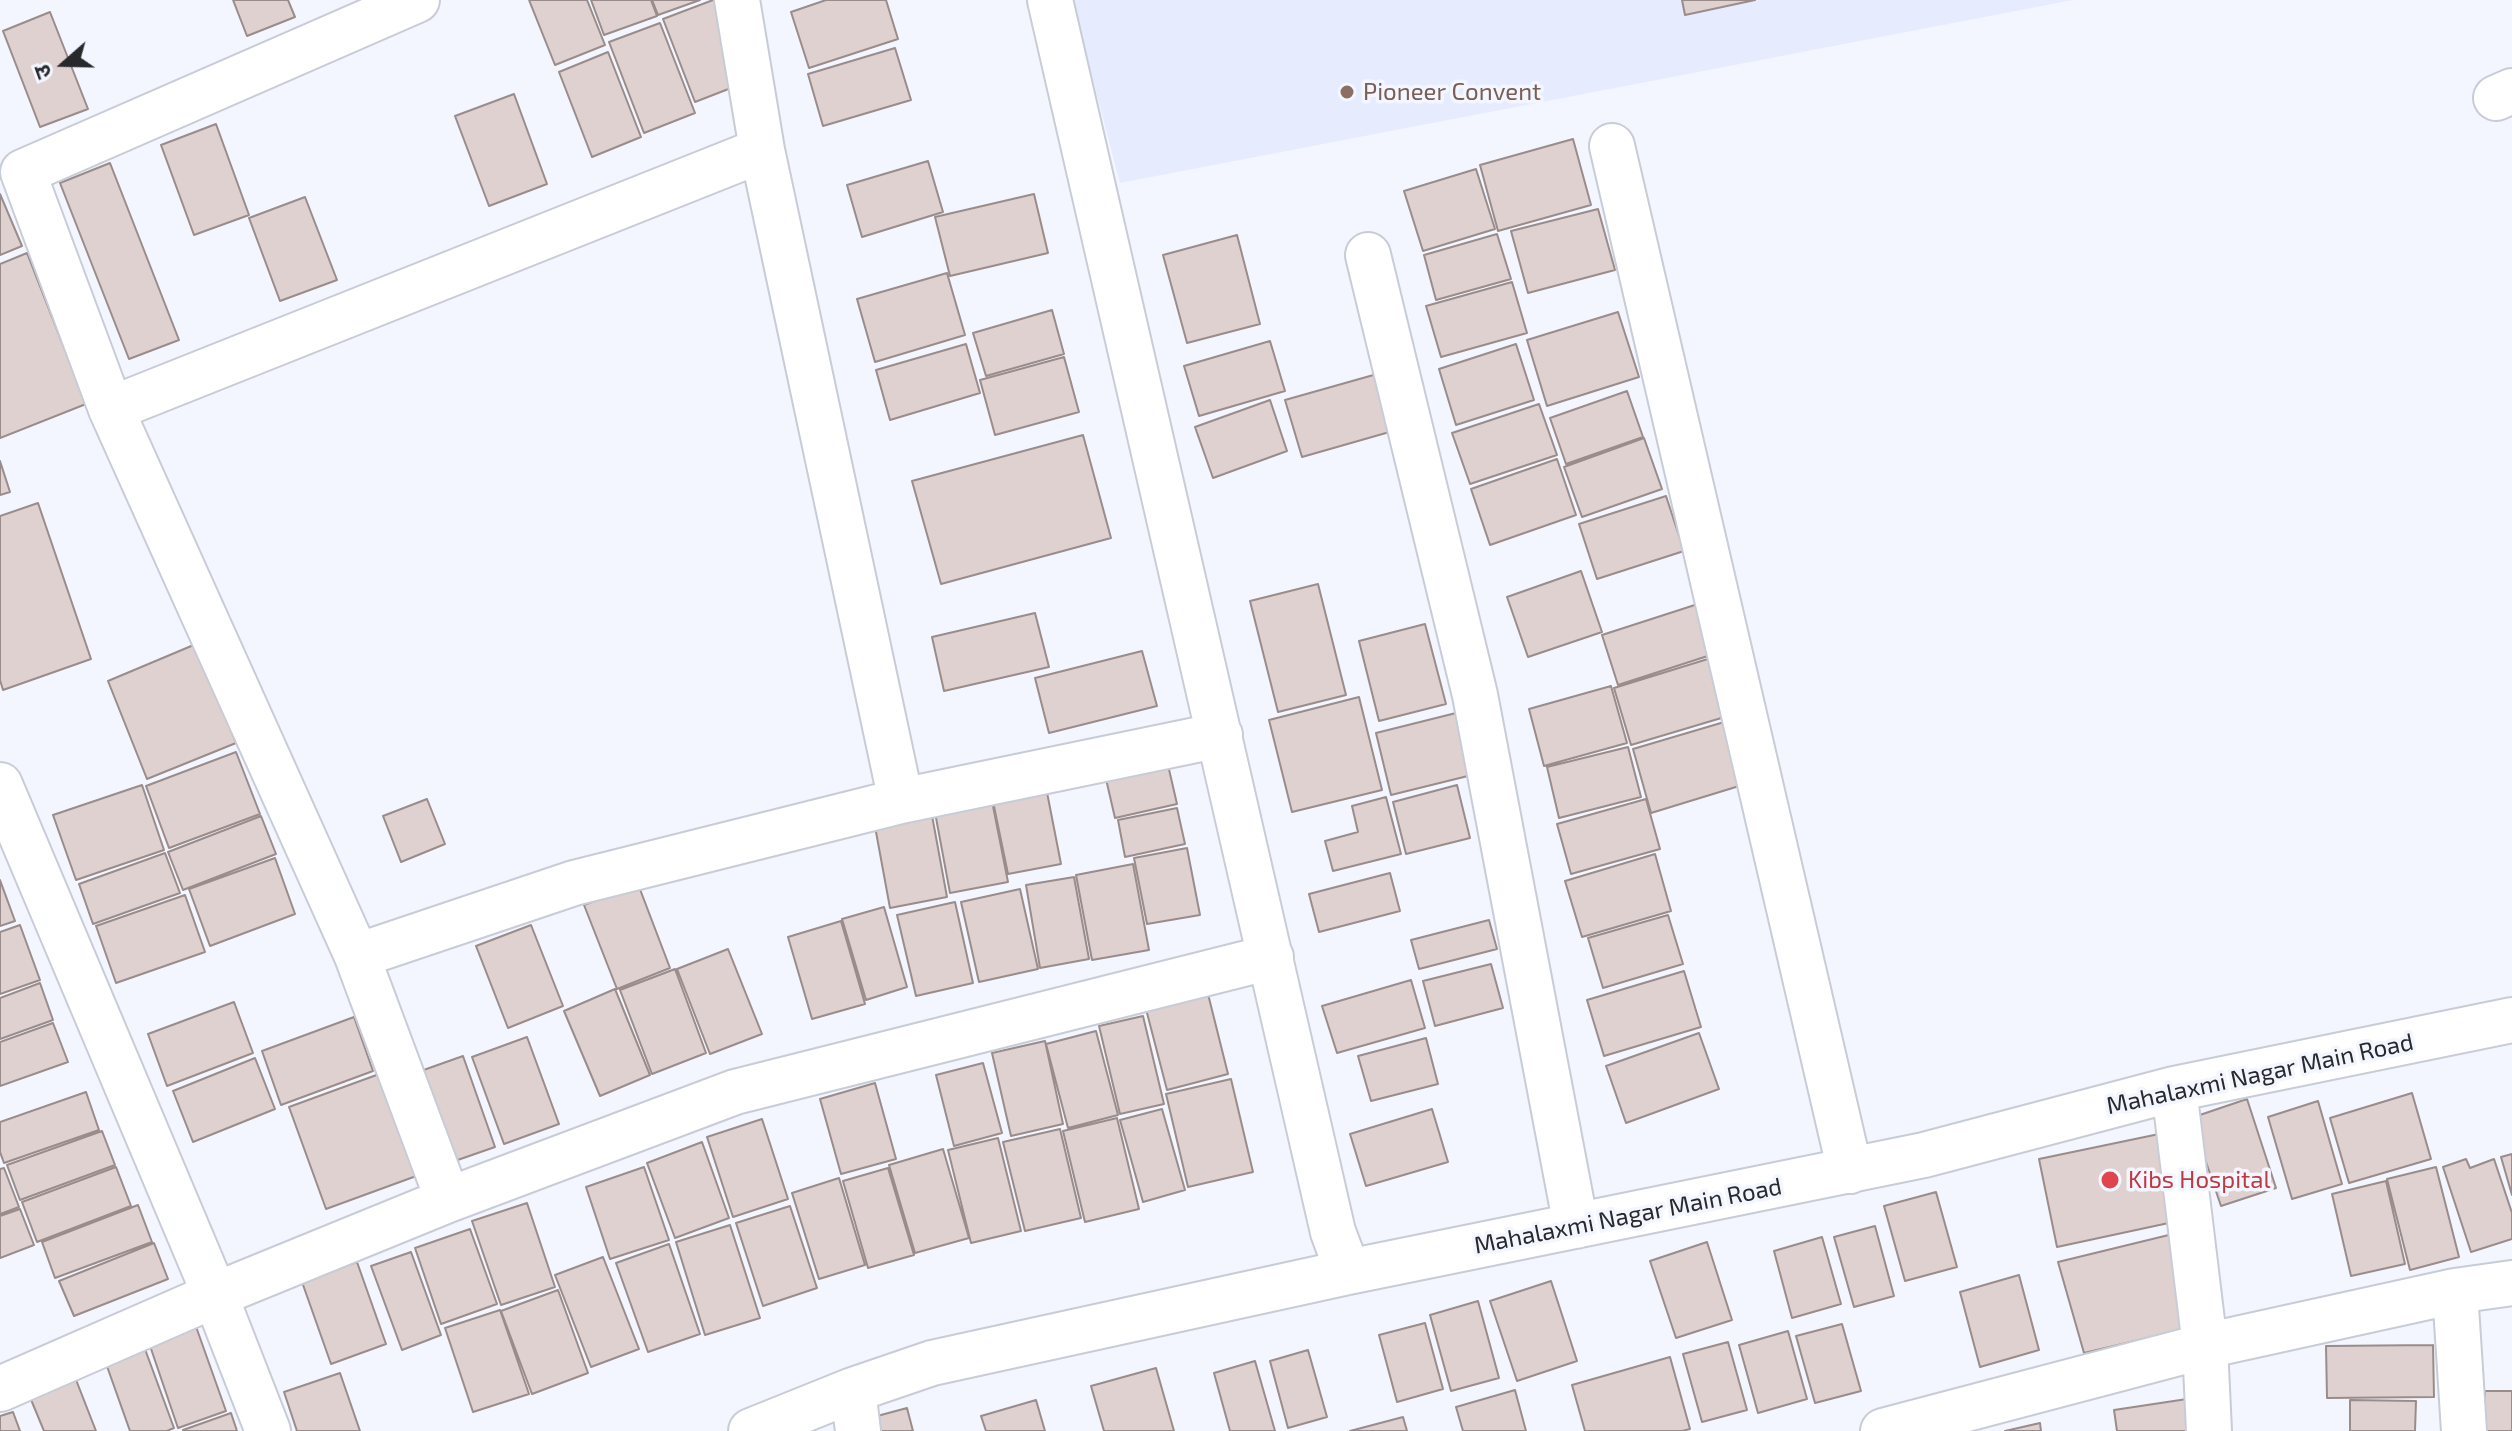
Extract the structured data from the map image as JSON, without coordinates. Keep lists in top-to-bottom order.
{
  "streets": {
    "street": ["Mahalaxmi Nagar Main Road"]
  },
  "places": ["Pioneer Convent", "Kibs Hospital"],
  "north": "left"
}
